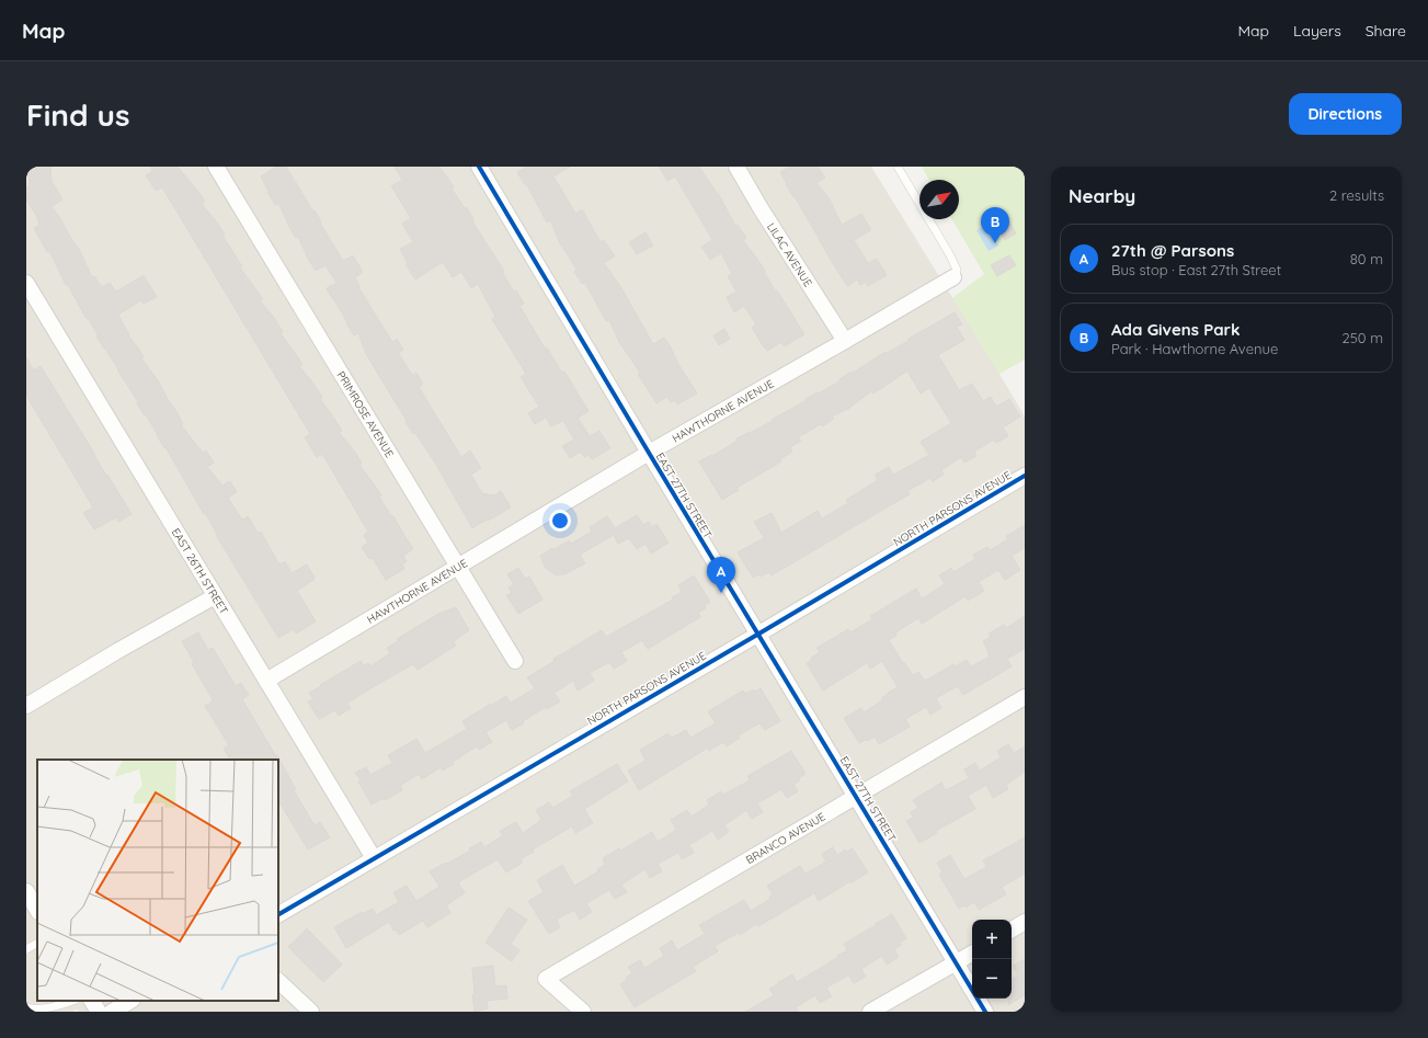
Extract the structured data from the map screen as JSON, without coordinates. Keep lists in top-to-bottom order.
{
  "streets": {
    "street": [
      "LILAC AVENUE",
      "HAWTHORNE AVENUE",
      "PRIMROSE AVENUE",
      "EAST 27TH STREET",
      "NORTH PARSONS AVENUE",
      "EAST 26TH STREET",
      "BRANCO AVENUE"
    ]
  },
  "crossings": [
    ["LILAC AVENUE", "HAWTHORNE AVENUE"],
    ["HAWTHORNE AVENUE", "PRIMROSE AVENUE"],
    ["HAWTHORNE AVENUE", "EAST 27TH STREET"],
    ["HAWTHORNE AVENUE", "EAST 26TH STREET"],
    ["EAST 27TH STREET", "NORTH PARSONS AVENUE"],
    ["EAST 27TH STREET", "BRANCO AVENUE"],
    ["NORTH PARSONS AVENUE", "EAST 26TH STREET"]
  ],
  "north": "top right",
  "page": {
    "header": "Map",
    "nav": ["Map", "Layers", "Share"],
    "buttons": "Directions",
    "title": "Find us",
    "heading": ["Nearby", "2 results"],
    "pins": ["B", "A"],
    "list": [
      {
        "mark": "A",
        "name": "27th @ Parsons",
        "note": "Bus stop · East 27th Street",
        "value": "80 m"
      },
      {
        "mark": "B",
        "name": "Ada Givens Park",
        "note": "Park · Hawthorne Avenue",
        "value": "250 m"
      }
    ],
    "map_buttons": ["+", "−"]
  }
}
